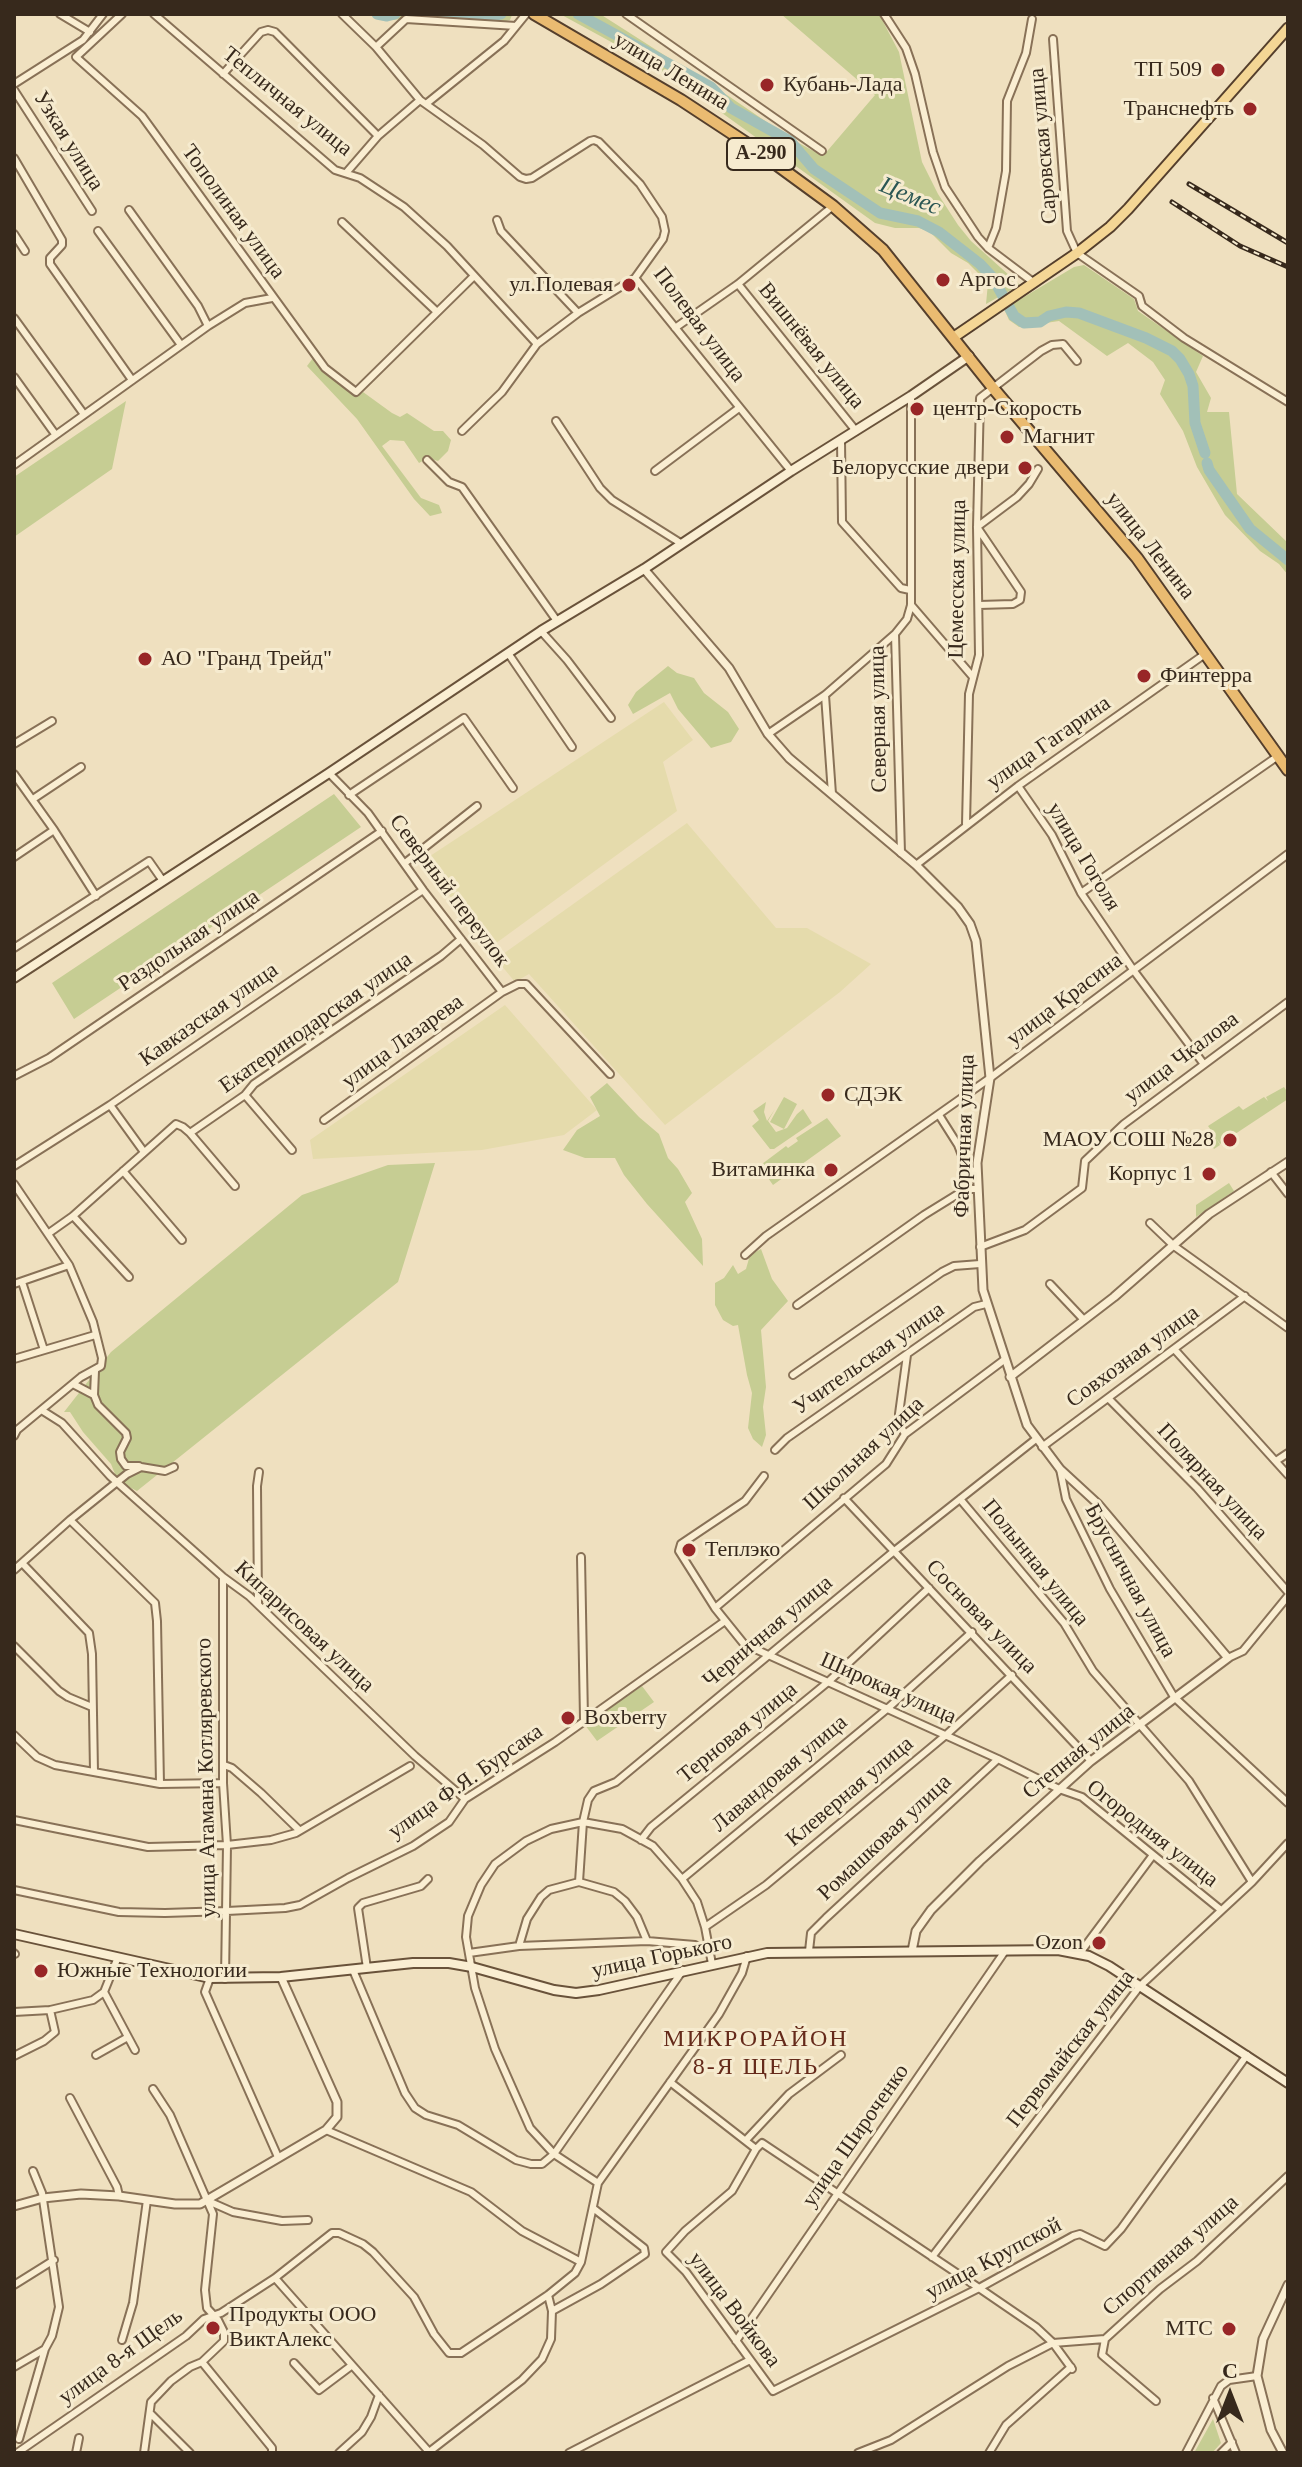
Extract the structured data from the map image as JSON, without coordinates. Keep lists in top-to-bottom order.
{
  "streets": {
    "highway": ["улица Ленина", "А-290"],
    "main road": ["улица Горького"],
    "street": [
      "Тепличная улица",
      "Узкая улица",
      "Саровская улица",
      "Тополиная улица",
      "Полевая улица",
      "Вишнёвая улица",
      "Цемесская улица",
      "Северная улица",
      "улица Гагарина",
      "улица Гоголя",
      "Северный переулок",
      "Раздольная улица",
      "улица Красина",
      "Кавказская улица",
      "Екатеринодарская улица",
      "улица Лазарева",
      "улица Чкалова",
      "Фабричная улица",
      "Совхозная улица",
      "Учительская улица",
      "Школьная улица",
      "Полярная улица",
      "Полынная улица",
      "Брусничная улица",
      "Сосновая улица",
      "Кипарисовая улица",
      "Черничная улица",
      "Широкая улица",
      "Терновая улица",
      "Степная улица",
      "Лавандовая улица",
      "улица Атамана Котляревского",
      "улица Ф.Я. Бурсака",
      "Клеверная улица",
      "Огородняя улица",
      "Ромашковая улица",
      "Первомайская улица",
      "улица Широченко",
      "Спортивная улица",
      "улица Крупской",
      "улица Войкова",
      "улица 8-я Щель"
    ]
  },
  "crossings": [
    ["улица Ленина", "Цемесская улица"],
    ["улица Ленина", "улица Гагарина"],
    ["Цемесская улица", "улица Гагарина"],
    ["Северная улица", "Фабричная улица"],
    ["улица Гагарина", "улица Гоголя"],
    ["улица Гагарина", "Фабричная улица"],
    ["улица Гоголя", "улица Красина"],
    ["улица Гоголя", "улица Чкалова"],
    ["Северный переулок", "Раздольная улица"],
    ["Северный переулок", "Кавказская улица"],
    ["Северный переулок", "Екатеринодарская улица"],
    ["Северный переулок", "улица Лазарева"],
    ["улица Красина", "Фабричная улица"],
    ["улица Чкалова", "Фабричная улица"],
    ["Фабричная улица", "Совхозная улица"],
    ["Фабричная улица", "Учительская улица"],
    ["Фабричная улица", "Школьная улица"],
    ["Фабричная улица", "Брусничная улица"],
    ["Фабричная улица", "Черничная улица"],
    ["Фабричная улица", "Степная улица"],
    ["Совхозная улица", "Полярная улица"],
    ["Школьная улица", "Сосновая улица"],
    ["Школьная улица", "Широкая улица"],
    ["Полярная улица", "Степная улица"],
    ["Полынная улица", "Черничная улица"],
    ["Полынная улица", "Степная улица"],
    ["Полынная улица", "Первомайская улица"],
    ["Брусничная улица", "Степная улица"],
    ["Сосновая улица", "Черничная улица"],
    ["Сосновая улица", "Терновая улица"],
    ["Сосновая улица", "Степная улица"],
    ["Сосновая улица", "Лавандовая улица"],
    ["Сосновая улица", "Клеверная улица"],
    ["Кипарисовая улица", "улица Атамана Котляревского"],
    ["Кипарисовая улица", "улица Ф.Я. Бурсака"],
    ["Черничная улица", "Широкая улица"],
    ["Широкая улица", "Терновая улица"],
    ["Широкая улица", "Степная улица"],
    ["Широкая улица", "Лавандовая улица"],
    ["Широкая улица", "улица Ф.Я. Бурсака"],
    ["Широкая улица", "Клеверная улица"],
    ["Широкая улица", "Огородняя улица"],
    ["Широкая улица", "Ромашковая улица"],
    ["Степная улица", "Огородняя улица"],
    ["Степная улица", "улица Горького"],
    ["улица Атамана Котляревского", "улица Ф.Я. Бурсака"],
    ["улица Атамана Котляревского", "улица Горького"],
    ["Огородняя улица", "Первомайская улица"],
    ["Ромашковая улица", "улица Горького"],
    ["улица Горького", "Первомайская улица"],
    ["улица Горького", "улица Широченко"],
    ["улица Горького", "улица Крупской"],
    ["улица Широченко", "улица Войкова"],
    ["улица Крупской", "улица Войкова"]
  ],
  "districts": ["МИКРОРАЙОН 8-Я ЩЕЛЬ"],
  "water": ["Цемес"],
  "places": [
    "ТП 509",
    "Кубань-Лада",
    "Транснефть",
    "Аргос",
    "ул.Полевая",
    "центр-Скорость",
    "Магнит",
    "Белорусские двери",
    "АО \"Гранд Трейд\"",
    "Финтерра",
    "СДЭК",
    "МАОУ СОШ №28",
    "Витаминка",
    "Корпус 1",
    "Теплэко",
    "Boxberry",
    "Ozon",
    "Южные Технологии",
    "Продукты ООО ВиктАлекс",
    "МТС"
  ],
  "north": "top"
}
